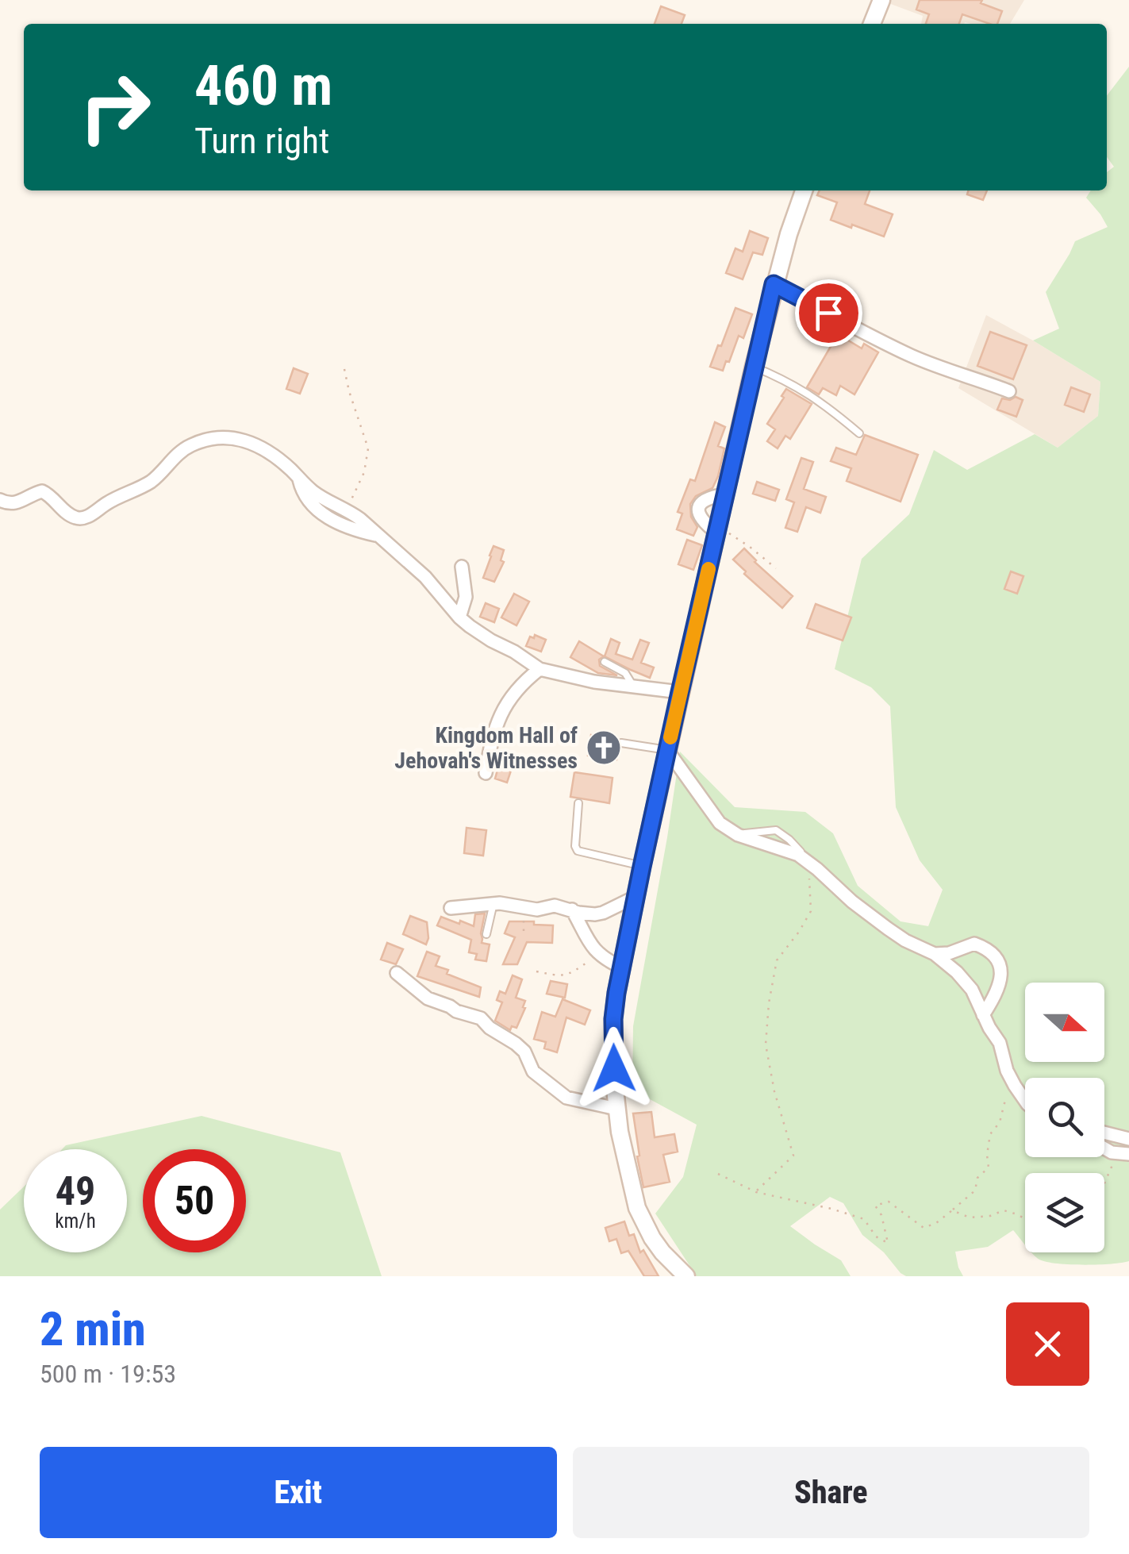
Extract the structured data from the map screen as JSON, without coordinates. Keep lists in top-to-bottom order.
{
  "places": {
    "church": ["Kingdom Hall of Jehovah's Witnesses"]
  },
  "north": "right",
  "page": {
    "turn": ["460 m", "Turn right"],
    "speed": "49 km/h",
    "limit": "50",
    "heading": ["2 min", "500 m · 19:53"],
    "buttons": ["Exit", "Share"]
  }
}
